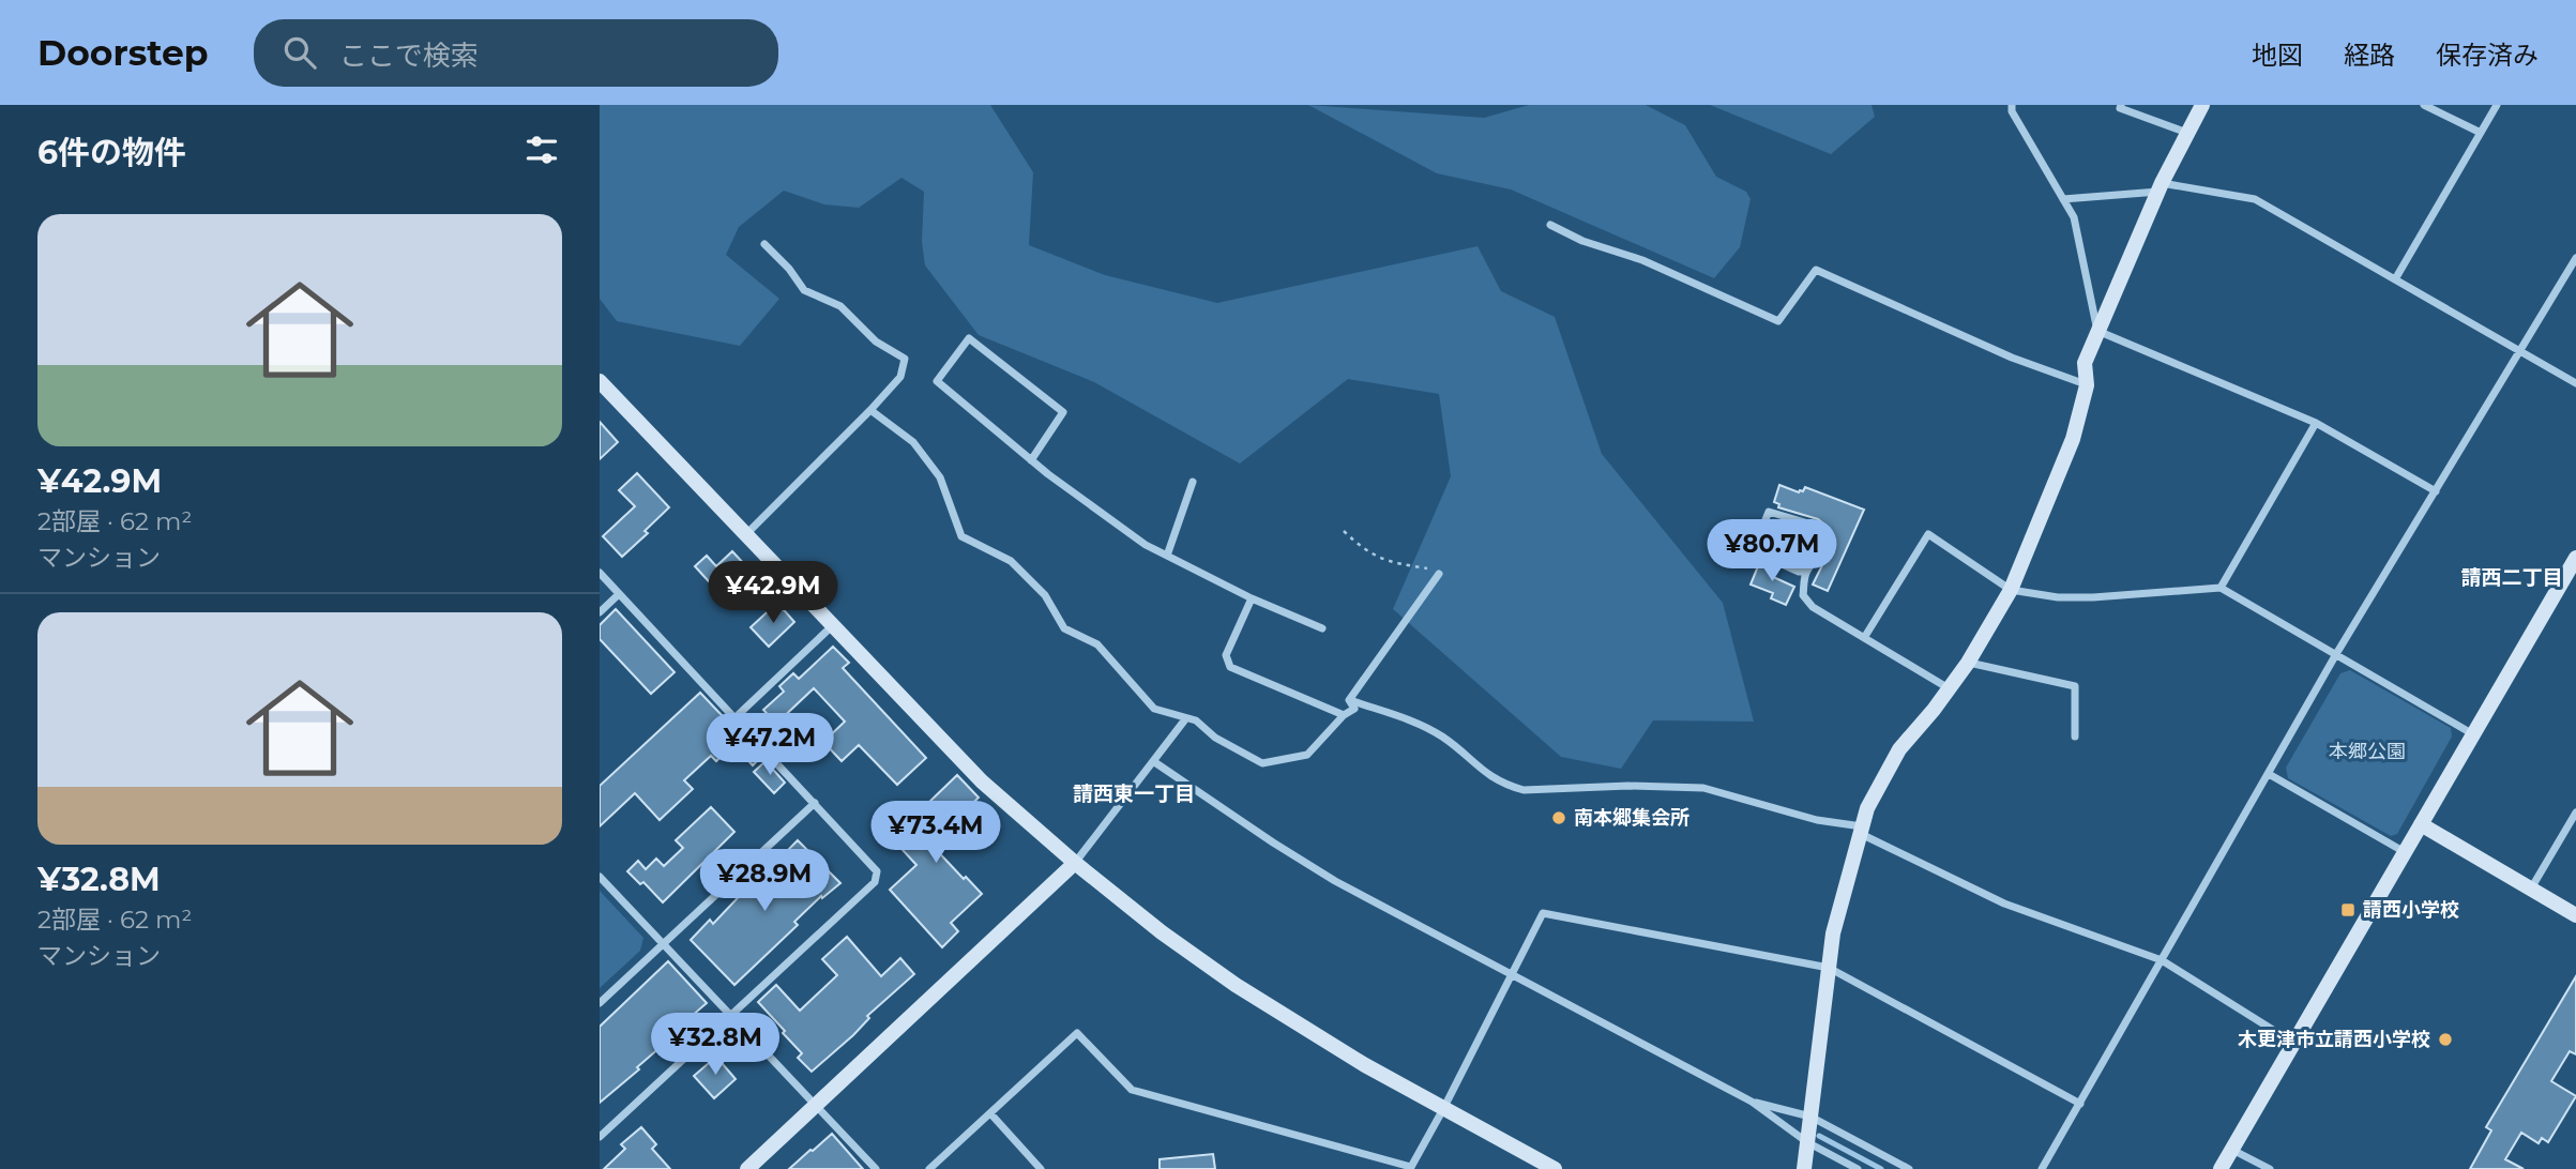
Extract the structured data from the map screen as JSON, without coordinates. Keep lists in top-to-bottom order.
{
  "districts": ["請西二丁目", "請西東一丁目"],
  "parks": ["本郷公園"],
  "places": {
    "other": ["南本郷集会所", "木更津市立請西小学校"],
    "transit": ["請西小学校"]
  },
  "page": {
    "header": "Doorstep",
    "search": "ここで検索",
    "nav": ["地図", "経路", "保存済み"],
    "heading": "6件の物件",
    "list": [
      {
        "name": "¥42.9M",
        "note": "2部屋 · 62 m² · マンション"
      },
      {
        "name": "¥32.8M",
        "note": "2部屋 · 62 m² · マンション"
      }
    ],
    "price": [
      "¥80.7M",
      "¥42.9M",
      "¥47.2M",
      "¥73.4M",
      "¥28.9M",
      "¥32.8M"
    ]
  }
}
